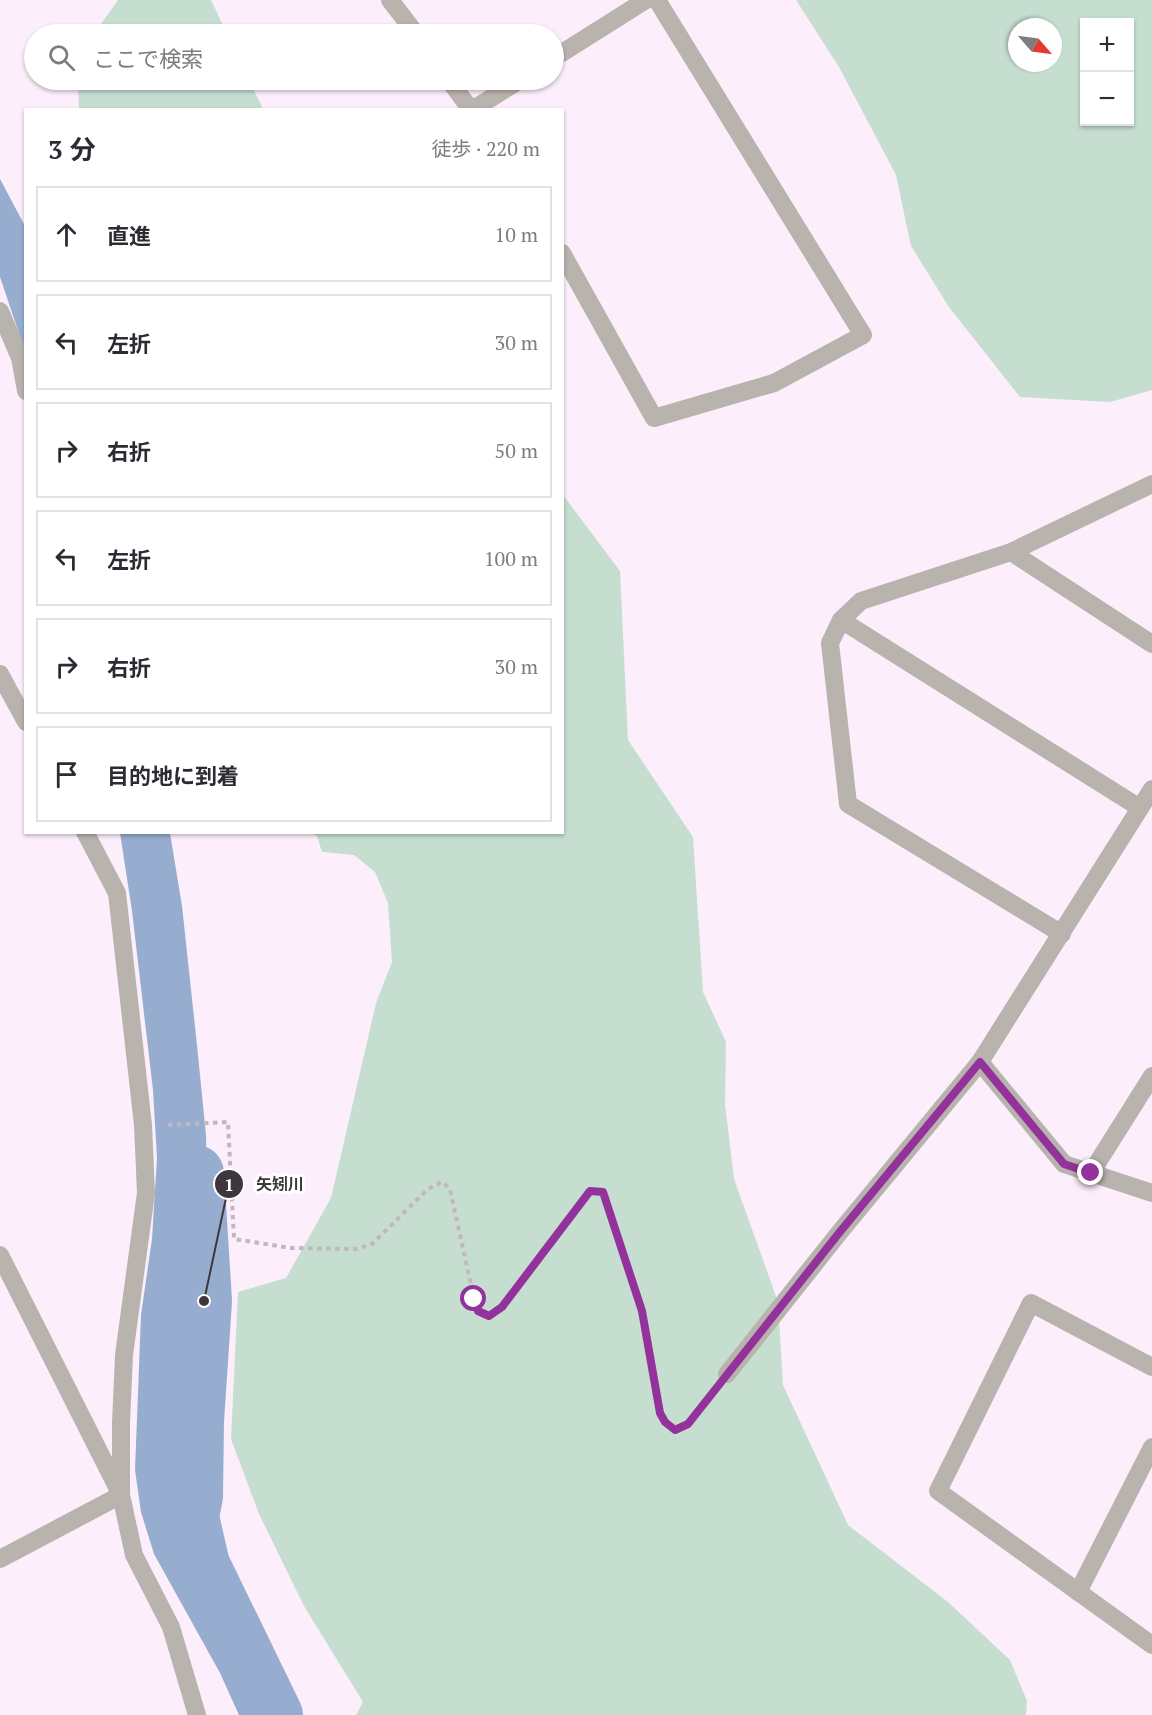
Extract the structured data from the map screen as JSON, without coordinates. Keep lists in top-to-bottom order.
{
  "places": ["矢矧川"],
  "north": "bottom right",
  "page": {
    "map_buttons": ["+", "−"],
    "search": "ここで検索",
    "heading": ["3 分", "徒歩 · 220 m"],
    "list": [
      ["直進", "10 m"],
      ["左折", "30 m"],
      ["右折", "50 m"],
      ["左折", "100 m"],
      ["右折", "30 m"],
      "目的地に到着"
    ]
  }
}
